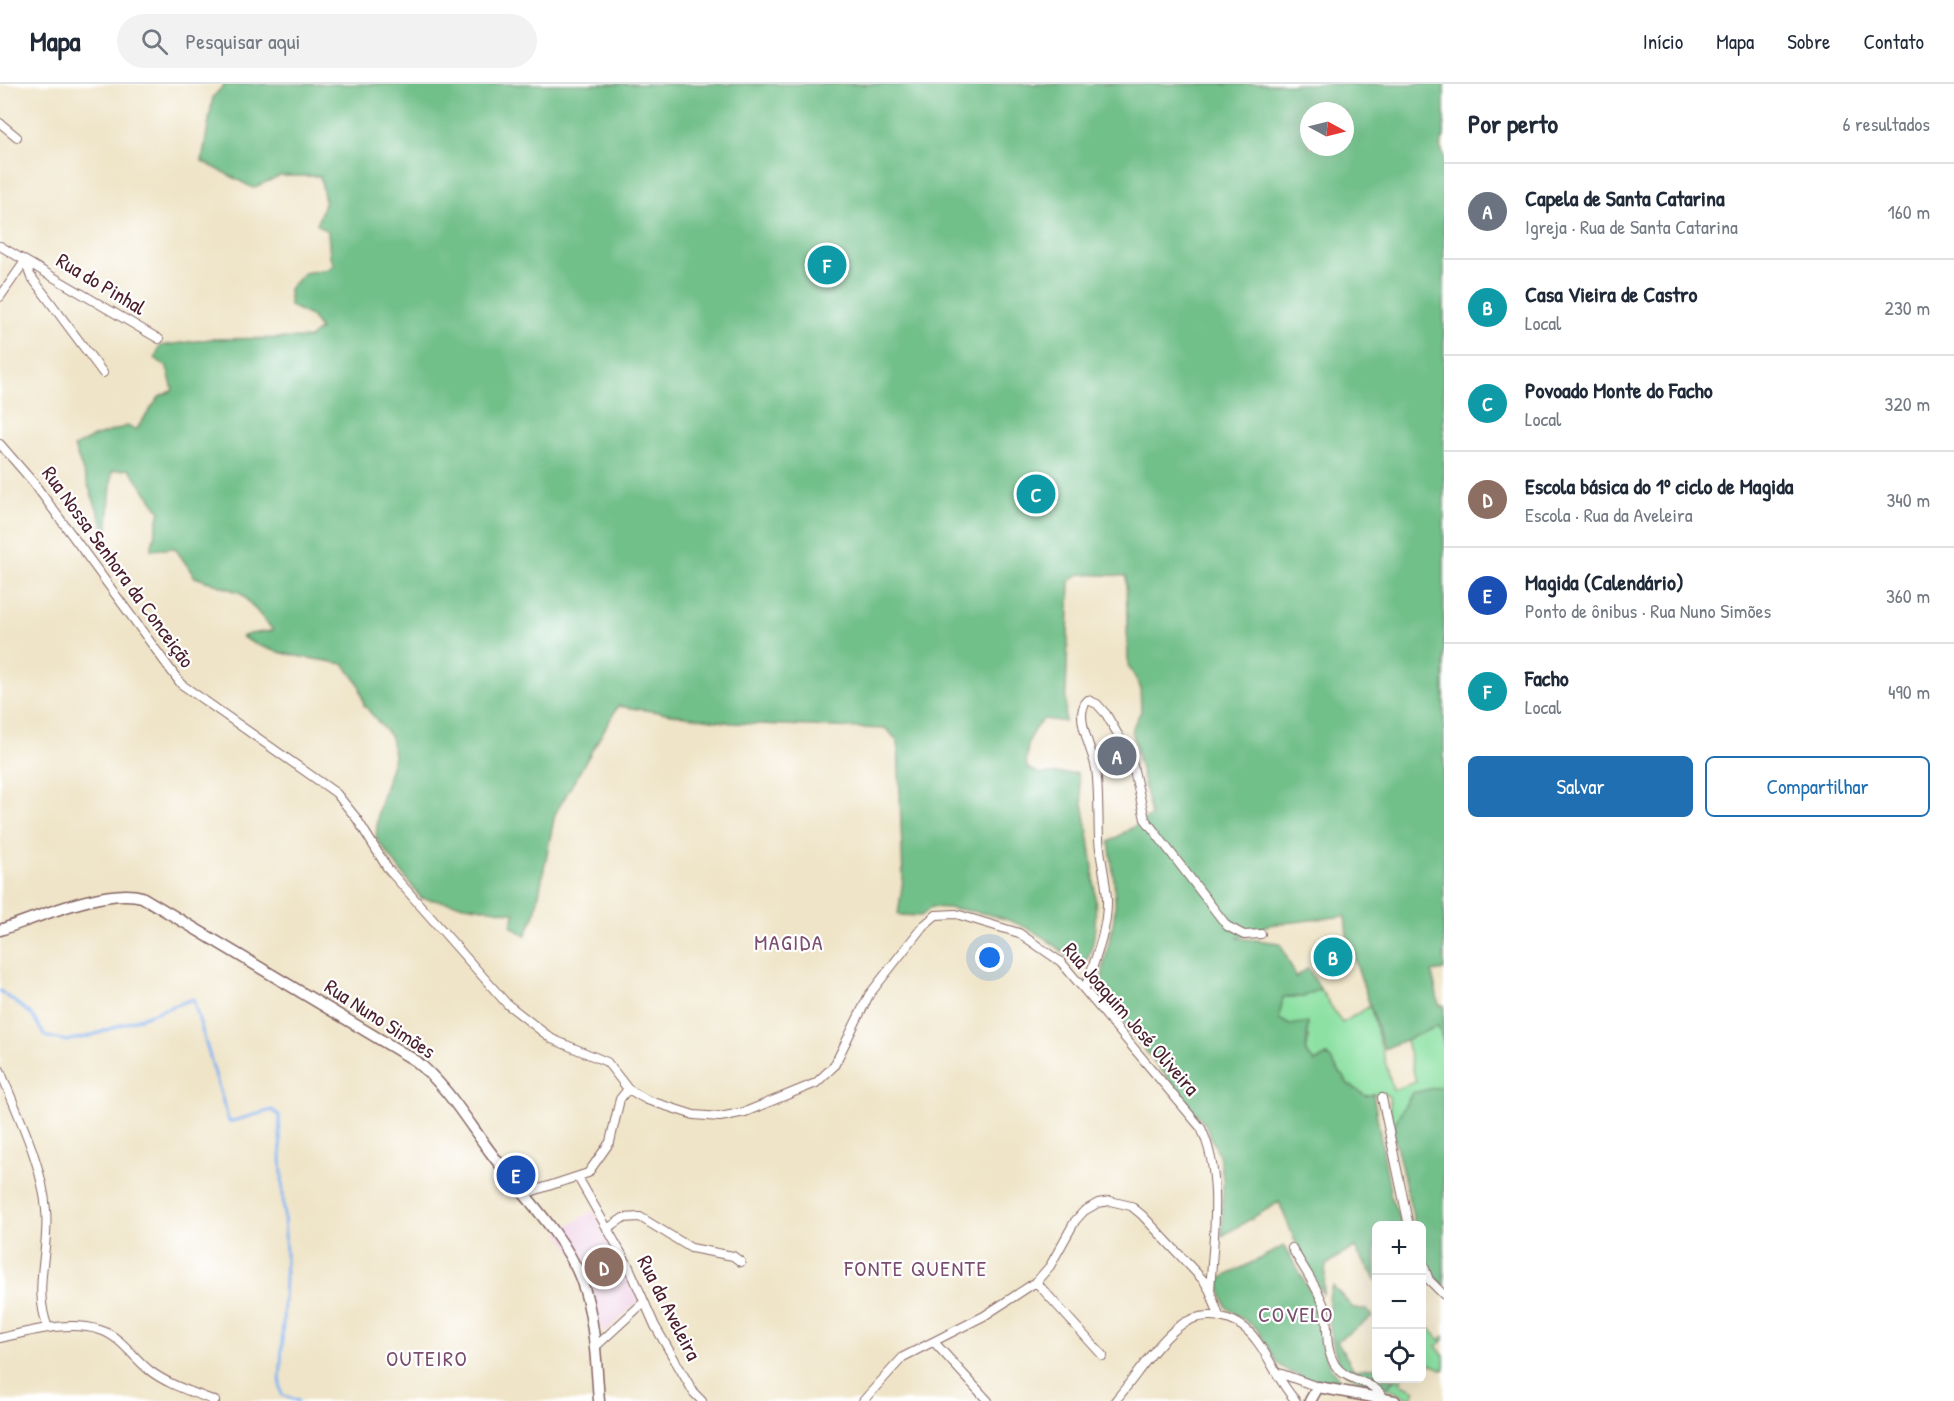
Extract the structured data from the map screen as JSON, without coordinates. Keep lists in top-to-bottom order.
{
  "streets": {
    "street": [
      "Rua do Pinhal",
      "Rua Nossa Senhora da Conceição",
      "Rua Nuno Simões",
      "Rua Joaquim José Oliveira",
      "Rua da Aveleira"
    ]
  },
  "crossings": [
    ["Rua Nossa Senhora da Conceição", "Rua Joaquim José Oliveira"]
  ],
  "districts": [
    "MAGIDA",
    "FONTE QUENTE",
    "COVELO",
    "OUTEIRO"
  ],
  "north": "right",
  "page": {
    "header": "Mapa",
    "search": "Pesquisar aqui",
    "nav": [
      "Início",
      "Mapa",
      "Sobre",
      "Contato"
    ],
    "heading": ["Por perto", "6 resultados"],
    "list": [
      {
        "mark": "A",
        "name": "Capela de Santa Catarina",
        "note": "Igreja · Rua de Santa Catarina",
        "value": "160 m"
      },
      {
        "mark": "B",
        "name": "Casa Vieira de Castro",
        "note": "Local",
        "value": "230 m"
      },
      {
        "mark": "C",
        "name": "Povoado Monte do Facho",
        "note": "Local",
        "value": "320 m"
      },
      {
        "mark": "D",
        "name": "Escola básica do 1º ciclo de Magida",
        "note": "Escola · Rua da Aveleira",
        "value": "340 m"
      },
      {
        "mark": "E",
        "name": "Magida (Calendário)",
        "note": "Ponto de ônibus · Rua Nuno Simões",
        "value": "360 m"
      },
      {
        "mark": "F",
        "name": "Facho",
        "note": "Local",
        "value": "490 m"
      }
    ],
    "pins": [
      "F",
      "C",
      "A",
      "B",
      "E",
      "D"
    ],
    "buttons": ["Salvar", "Compartilhar"],
    "map_buttons": ["+", "−"]
  }
}
